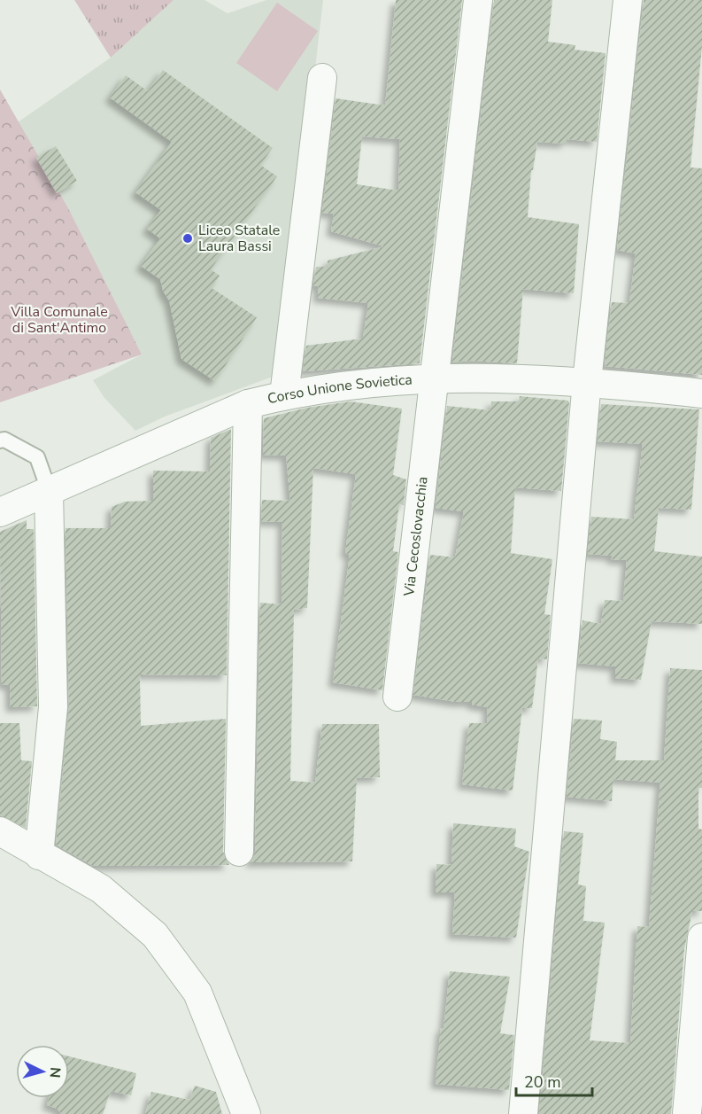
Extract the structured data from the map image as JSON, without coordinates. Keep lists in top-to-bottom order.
{
  "streets": {
    "street": ["Corso Unione Sovietica", "Via Cecoslovacchia"]
  },
  "crossings": [
    ["Corso Unione Sovietica", "Via Cecoslovacchia"]
  ],
  "parks": ["Villa Comunale di Sant'Antimo"],
  "places": ["Liceo Statale Laura Bassi"],
  "scale_bar": "20 m",
  "north": "right"
}
